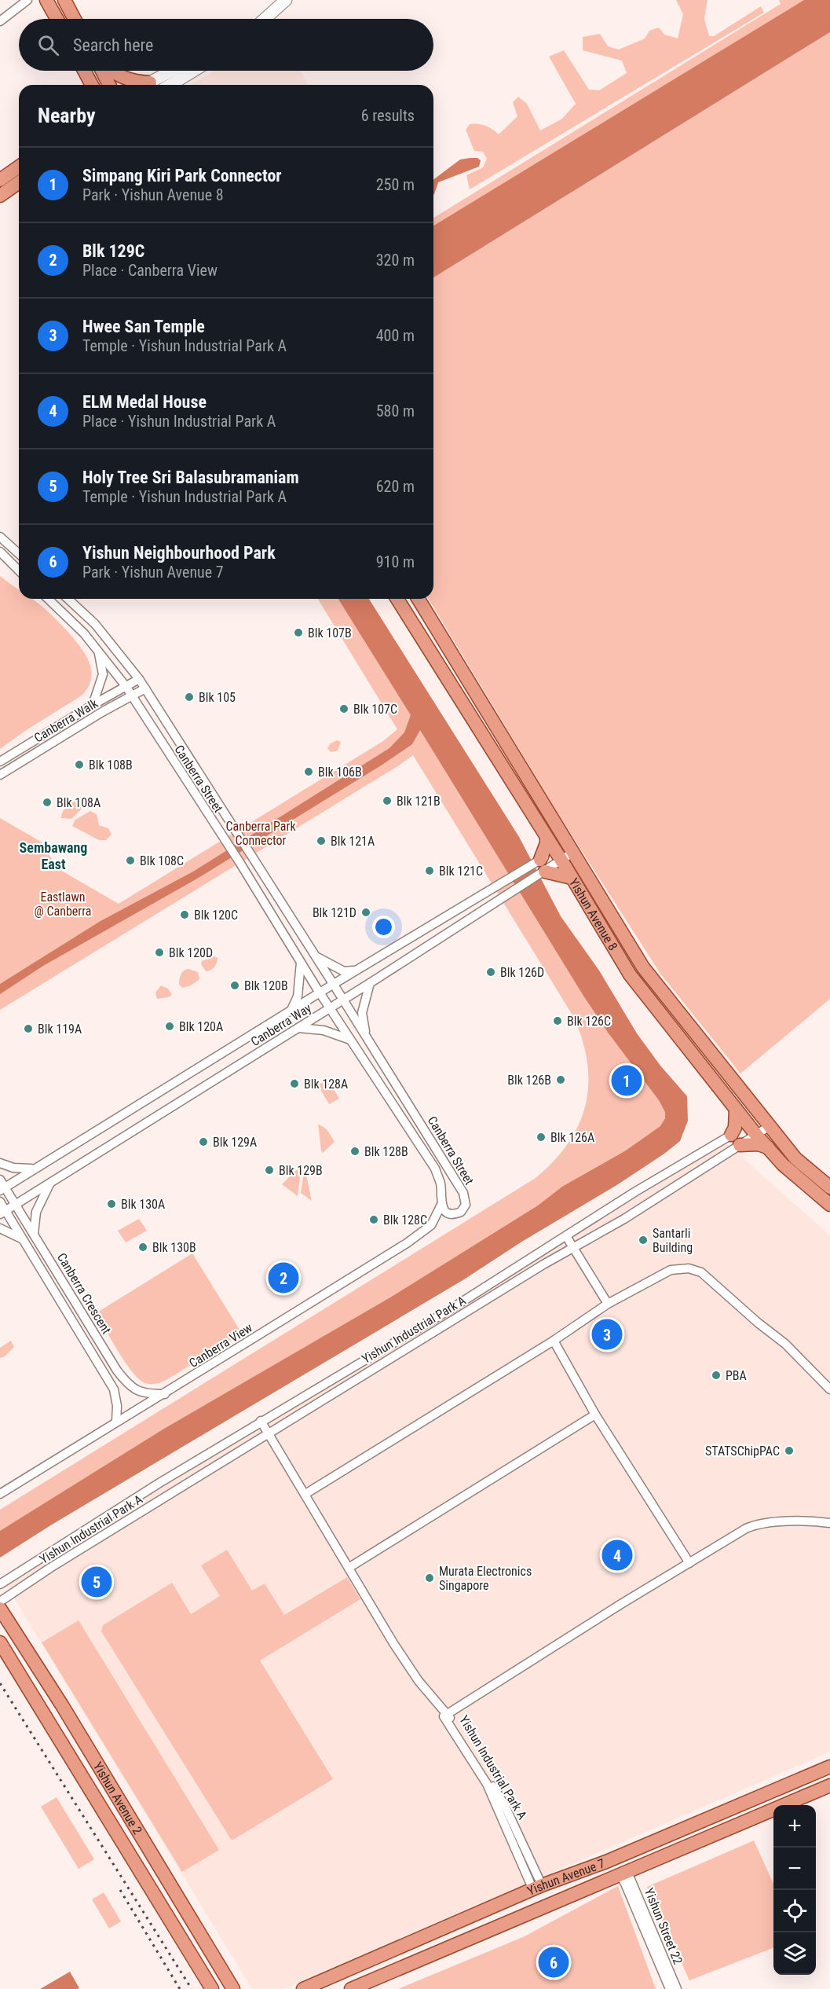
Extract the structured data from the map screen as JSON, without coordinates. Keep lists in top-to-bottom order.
{
  "streets": {
    "main road": ["Yishun Avenue 8", "Yishun Avenue 2", "Yishun Avenue 7"],
    "street": [
      "Canberra Walk",
      "Canberra Street",
      "Canberra Way",
      "Canberra Crescent",
      "Yishun Industrial Park A",
      "Canberra View",
      "Yishun Street 22"
    ]
  },
  "crossings": [
    ["Canberra Walk", "Canberra Street"],
    ["Canberra Street", "Canberra Way"],
    ["Canberra Street", "Canberra View"],
    ["Yishun Avenue 8", "Canberra Way"],
    ["Yishun Avenue 8", "Yishun Industrial Park A"],
    ["Canberra Way", "Canberra Crescent"],
    ["Canberra Crescent", "Canberra View"],
    ["Yishun Industrial Park A", "Yishun Avenue 7"],
    ["Yishun Avenue 7", "Yishun Street 22"]
  ],
  "districts": ["Sembawang East"],
  "parks": ["Canberra Park Connector", "Eastlawn @ Canberra"],
  "places": [
    "Blk 107B",
    "Blk 105",
    "Blk 107C",
    "Blk 108B",
    "Blk 106B",
    "Blk 121B",
    "Blk 108A",
    "Blk 121A",
    "Blk 108C",
    "Blk 121C",
    "Blk 121D",
    "Blk 120C",
    "Blk 120D",
    "Blk 126D",
    "Blk 120B",
    "Blk 126C",
    "Blk 120A",
    "Blk 119A",
    "Blk 126B",
    "Blk 128A",
    "Blk 126A",
    "Blk 129A",
    "Blk 128B",
    "Blk 129B",
    "Blk 130A",
    "Blk 128C",
    "Santarli Building",
    "Blk 130B",
    "PBA",
    "STATSChipPAC",
    "Murata Electronics Singapore"
  ],
  "page": {
    "search": "Search here",
    "heading": ["Nearby", "6 results"],
    "list": [
      {
        "mark": "1",
        "name": "Simpang Kiri Park Connector",
        "note": "Park · Yishun Avenue 8",
        "value": "250 m"
      },
      {
        "mark": "2",
        "name": "Blk 129C",
        "note": "Place · Canberra View",
        "value": "320 m"
      },
      {
        "mark": "3",
        "name": "Hwee San Temple",
        "note": "Temple · Yishun Industrial Park A",
        "value": "400 m"
      },
      {
        "mark": "4",
        "name": "ELM Medal House",
        "note": "Place · Yishun Industrial Park A",
        "value": "580 m"
      },
      {
        "mark": "5",
        "name": "Holy Tree Sri Balasubramaniam",
        "note": "Temple · Yishun Industrial Park A",
        "value": "620 m"
      },
      {
        "mark": "6",
        "name": "Yishun Neighbourhood Park",
        "note": "Park · Yishun Avenue 7",
        "value": "910 m"
      }
    ],
    "pins": [
      "1",
      "2",
      "3",
      "4",
      "5",
      "6"
    ],
    "map_buttons": ["+", "−"]
  }
}
